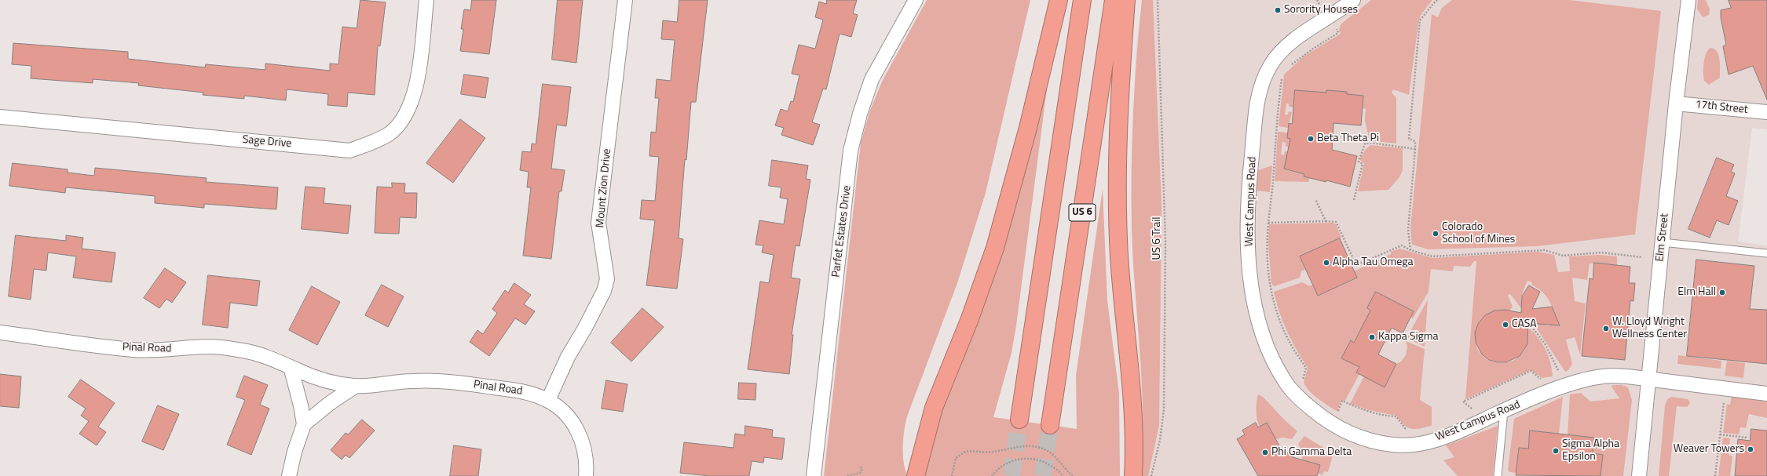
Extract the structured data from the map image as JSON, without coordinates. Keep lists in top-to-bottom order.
{
  "streets": {
    "highway": ["US 6"],
    "street": [
      "17th Street",
      "Sage Drive",
      "Mount Zion Drive",
      "West Campus Road",
      "Parfet Estates Drive",
      "Elm Street",
      "Pinal Road"
    ],
    "path": ["US 6 Trail"]
  },
  "crossings": [
    ["17th Street", "Elm Street"],
    ["Mount Zion Drive", "Pinal Road"],
    ["West Campus Road", "Elm Street"]
  ],
  "places": [
    "Sorority Houses",
    "Beta Theta Pi",
    "Colorado School of Mines",
    "Alpha Tau Omega",
    "Elm Hall",
    "CASA",
    "W. Lloyd Wright Wellness Center",
    "Kappa Sigma",
    "Weaver Towers",
    "Sigma Alpha Epsilon",
    "Phi Gamma Delta"
  ]
}
